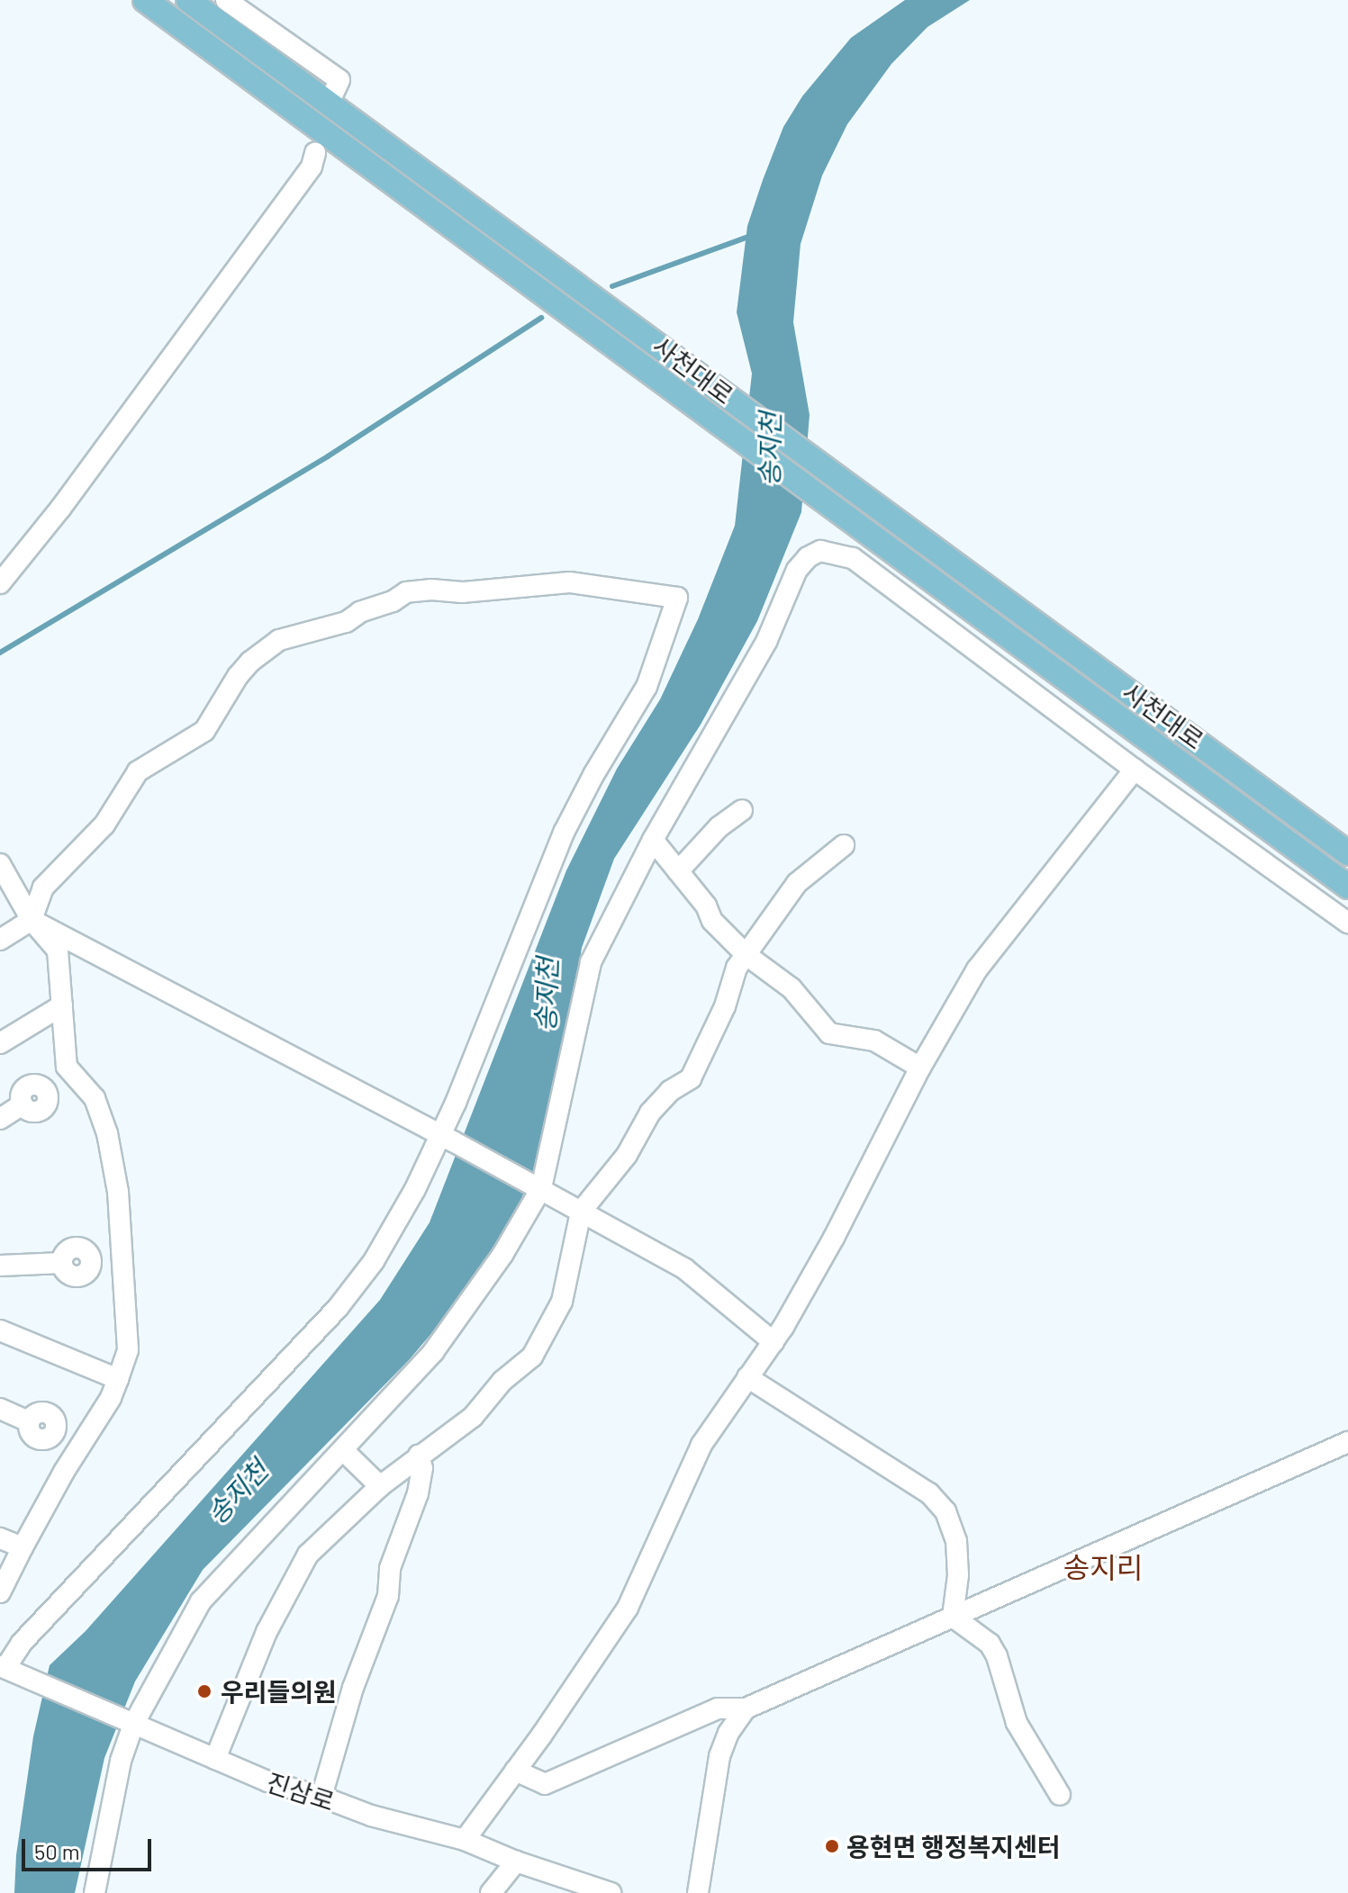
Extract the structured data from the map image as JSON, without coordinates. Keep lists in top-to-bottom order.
{
  "streets": {
    "main road": ["사천대로"],
    "street": ["진삼로"]
  },
  "districts": ["송지리"],
  "water": ["송지천"],
  "places": ["우리들의원", "용현면 행정복지센터"],
  "scale_bar": "50 m"
}
